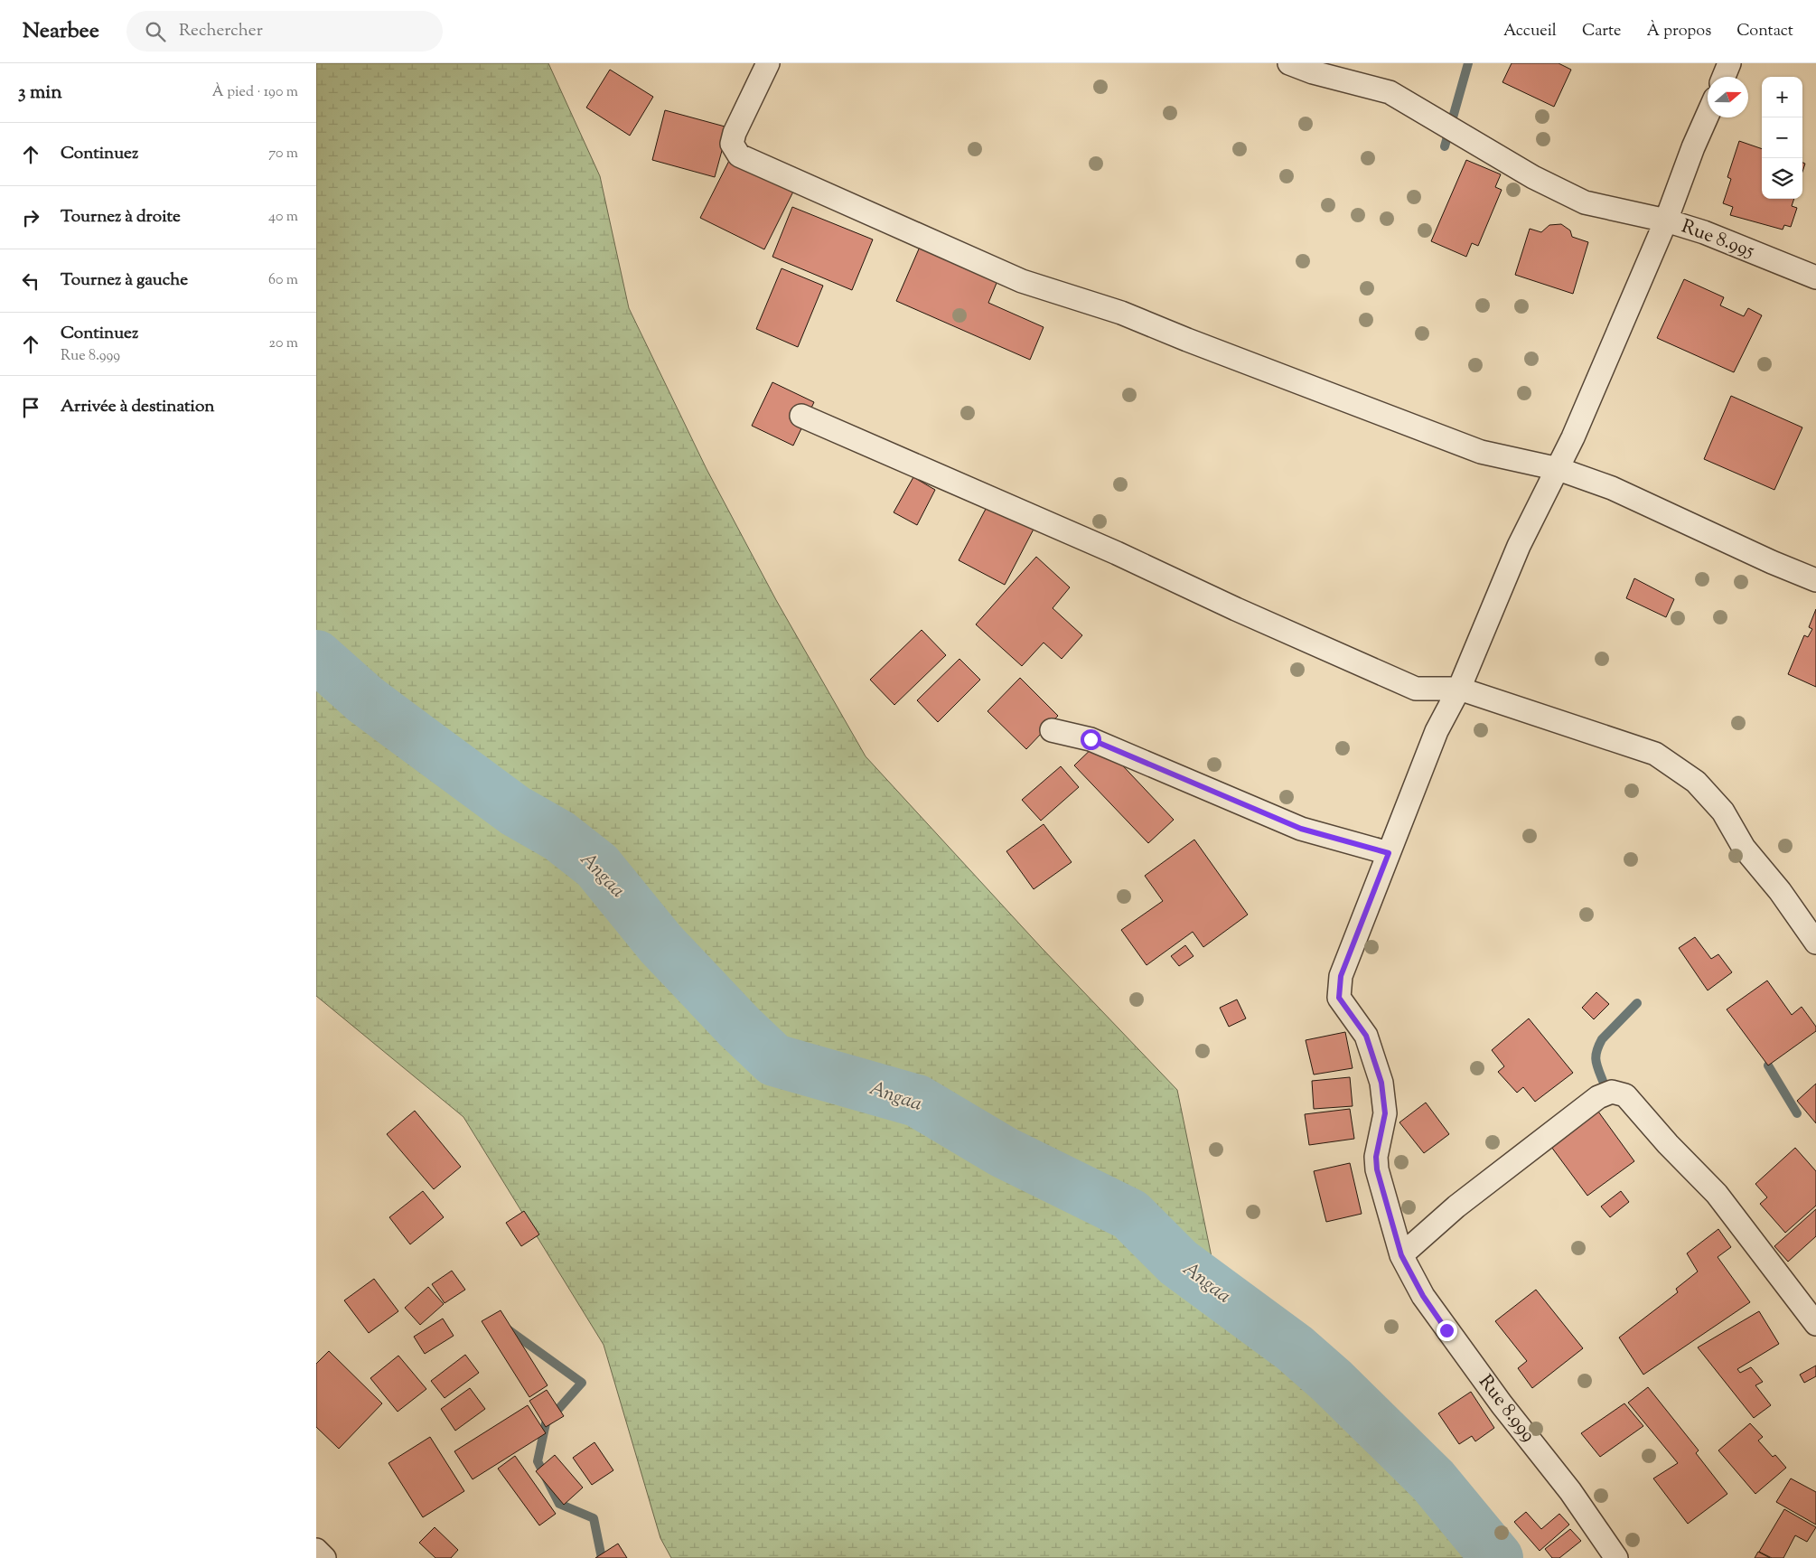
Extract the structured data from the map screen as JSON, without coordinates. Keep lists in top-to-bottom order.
{
  "streets": {
    "street": ["Rue 8.995", "Rue 8.999"]
  },
  "crossings": [
    ["Rue 8.995", "Rue 8.999"]
  ],
  "water": ["Angaa"],
  "north": "right",
  "page": {
    "header": "Nearbee",
    "search": "Rechercher",
    "nav": [
      "Accueil",
      "Carte",
      "À propos",
      "Contact"
    ],
    "heading": ["3 min", "À pied · 190 m"],
    "map_buttons": ["+", "−"],
    "list": [
      ["Continuez", "70 m"],
      ["Tournez à droite", "40 m"],
      ["Tournez à gauche", "60 m"],
      ["Continuez", "Rue 8.999", "20 m"],
      "Arrivée à destination"
    ]
  }
}
